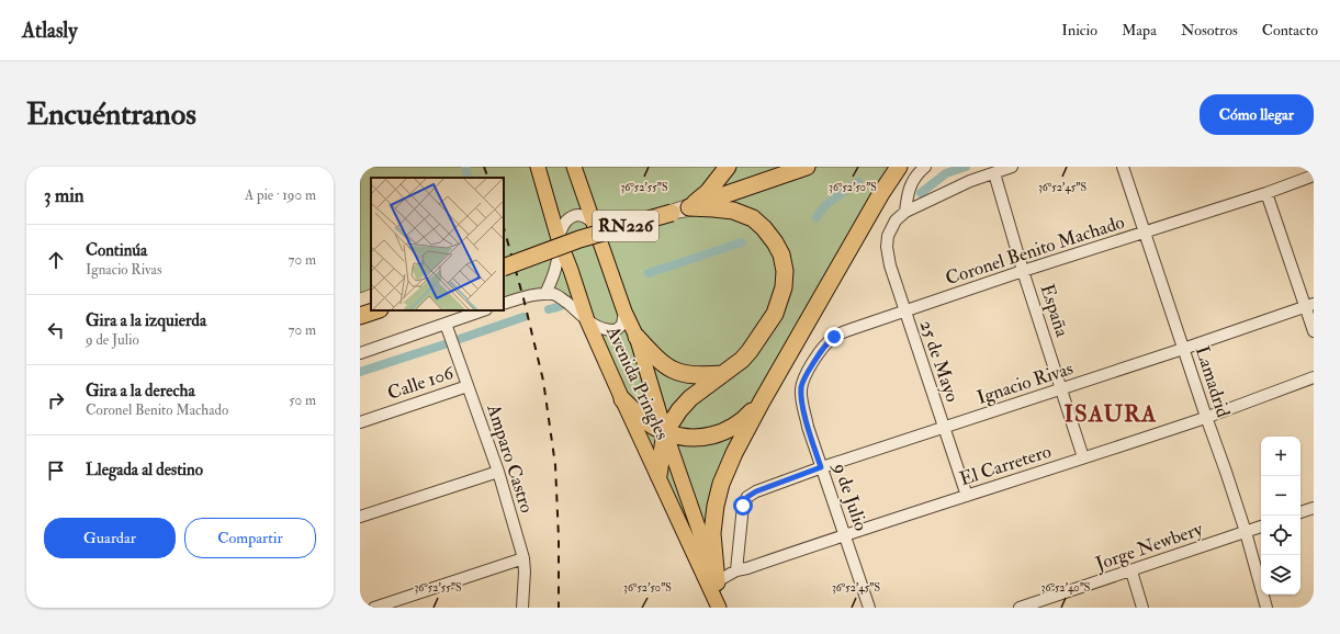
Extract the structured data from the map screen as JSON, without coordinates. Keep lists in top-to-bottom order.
{
  "streets": {
    "highway": ["RN226"],
    "main road": ["Avenida Pringles"],
    "street": [
      "Coronel Benito Machado",
      "España",
      "25 de Mayo",
      "Lamadrid",
      "Calle 106",
      "Ignacio Rivas",
      "Amparo Castro",
      "El Carretero",
      "9 de Julio",
      "Jorge Newbery"
    ]
  },
  "crossings": [
    ["Coronel Benito Machado", "España"],
    ["Coronel Benito Machado", "25 de Mayo"],
    ["Coronel Benito Machado", "Lamadrid"],
    ["Coronel Benito Machado", "9 de Julio"],
    ["España", "Ignacio Rivas"],
    ["España", "El Carretero"],
    ["25 de Mayo", "Ignacio Rivas"],
    ["25 de Mayo", "El Carretero"],
    ["Lamadrid", "Ignacio Rivas"],
    ["Lamadrid", "El Carretero"],
    ["Lamadrid", "Jorge Newbery"],
    ["Calle 106", "Amparo Castro"],
    ["Avenida Pringles", "El Carretero"],
    ["Ignacio Rivas", "El Carretero"],
    ["Ignacio Rivas", "9 de Julio"],
    ["El Carretero", "9 de Julio"]
  ],
  "districts": ["ISAURA"],
  "page": {
    "header": "Atlasly",
    "nav": [
      "Inicio",
      "Mapa",
      "Nosotros",
      "Contacto"
    ],
    "buttons": [
      "Cómo llegar",
      ["Guardar", "Compartir"]
    ],
    "title": "Encuéntranos",
    "heading": ["3 min", "A pie · 190 m"],
    "list": [
      ["Continúa", "Ignacio Rivas", "70 m"],
      ["Gira a la izquierda", "9 de Julio", "70 m"],
      ["Gira a la derecha", "Coronel Benito Machado", "50 m"],
      "Llegada al destino"
    ],
    "map_buttons": ["+", "−"]
  },
  "coordinates": [
    "36°52'55\"S",
    "36°52'50\"S",
    "36°52'45\"S",
    "36°52'40\"S"
  ]
}
